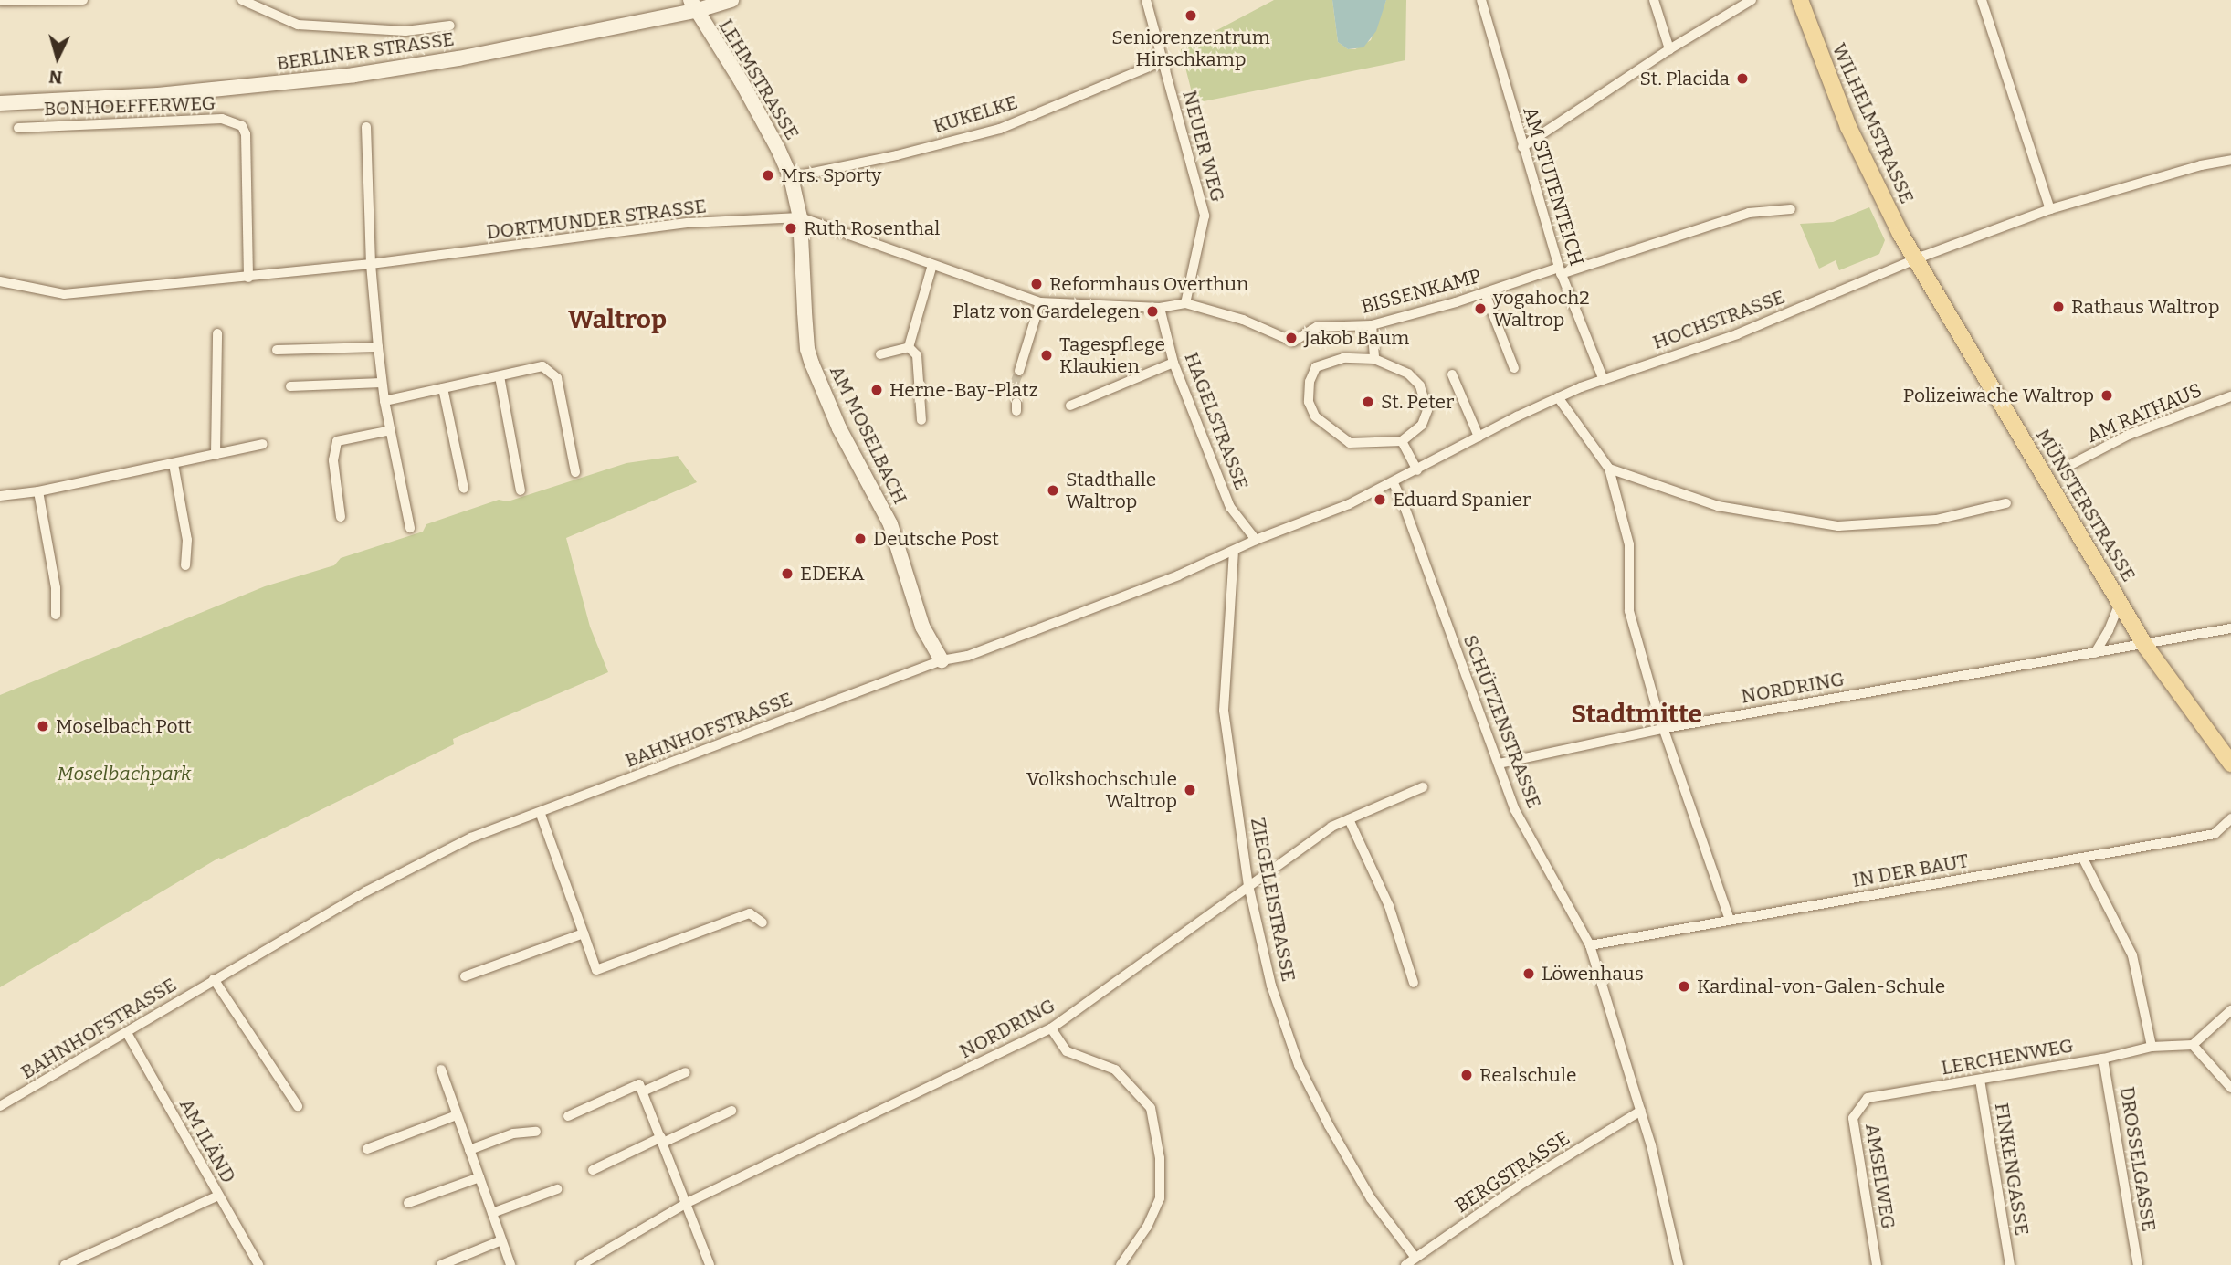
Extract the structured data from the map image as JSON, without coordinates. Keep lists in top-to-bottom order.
{
  "streets": {
    "main road": [
      "BERLINER STRASSE",
      "LEHMSTRASSE",
      "WILHELMSTRASSE",
      "AM MOSELBACH",
      "MÜNSTERSTRASSE"
    ],
    "street": [
      "BONHOEFFERWEG",
      "KUKELKE",
      "NEUER WEG",
      "AM STUTENTEICH",
      "DORTMUNDER STRASSE",
      "BISSENKAMP",
      "HOCHSTRASSE",
      "AM RATHAUS",
      "HAGELSTRASSE",
      "NORDRING",
      "SCHÜTZENSTRASSE",
      "BAHNHOFSTRASSE",
      "IN DER BAUT",
      "ZIEGELEISTRASSE",
      "LERCHENWEG",
      "AM ILÄND",
      "DROSSELGASSE",
      "FINKENGASSE",
      "BERGSTRASSE",
      "AMSELWEG"
    ]
  },
  "crossings": [
    ["BERLINER STRASSE", "LEHMSTRASSE"],
    ["LEHMSTRASSE", "KUKELKE"],
    ["LEHMSTRASSE", "DORTMUNDER STRASSE"],
    ["LEHMSTRASSE", "AM MOSELBACH"],
    ["BONHOEFFERWEG", "DORTMUNDER STRASSE"],
    ["KUKELKE", "NEUER WEG"],
    ["WILHELMSTRASSE", "HOCHSTRASSE"],
    ["WILHELMSTRASSE", "MÜNSTERSTRASSE"],
    ["NEUER WEG", "DORTMUNDER STRASSE"],
    ["NEUER WEG", "BISSENKAMP"],
    ["AM STUTENTEICH", "BISSENKAMP"],
    ["AM STUTENTEICH", "HOCHSTRASSE"],
    ["DORTMUNDER STRASSE", "BISSENKAMP"],
    ["DORTMUNDER STRASSE", "HAGELSTRASSE"],
    ["DORTMUNDER STRASSE", "AM MOSELBACH"],
    ["HOCHSTRASSE", "HAGELSTRASSE"],
    ["HOCHSTRASSE", "MÜNSTERSTRASSE"],
    ["HOCHSTRASSE", "SCHÜTZENSTRASSE"],
    ["HOCHSTRASSE", "BAHNHOFSTRASSE"],
    ["HOCHSTRASSE", "ZIEGELEISTRASSE"],
    ["AM MOSELBACH", "BAHNHOFSTRASSE"],
    ["MÜNSTERSTRASSE", "NORDRING"],
    ["NORDRING", "SCHÜTZENSTRASSE"],
    ["NORDRING", "ZIEGELEISTRASSE"],
    ["SCHÜTZENSTRASSE", "IN DER BAUT"],
    ["SCHÜTZENSTRASSE", "BERGSTRASSE"],
    ["BAHNHOFSTRASSE", "ZIEGELEISTRASSE"],
    ["BAHNHOFSTRASSE", "AM ILÄND"],
    ["ZIEGELEISTRASSE", "BERGSTRASSE"],
    ["LERCHENWEG", "DROSSELGASSE"],
    ["LERCHENWEG", "FINKENGASSE"],
    ["LERCHENWEG", "AMSELWEG"]
  ],
  "districts": ["Waltrop", "Stadtmitte"],
  "parks": ["Moselbachpark"],
  "places": [
    "Seniorenzentrum Hirschkamp",
    "St. Placida",
    "Mrs. Sporty",
    "Ruth Rosenthal",
    "Reformhaus Overthun",
    "Rathaus Waltrop",
    "yogahoch2 Waltrop",
    "Platz von Gardelegen",
    "Jakob Baum",
    "Tagespflege Klaukien",
    "Herne-Bay-Platz",
    "Polizeiwache Waltrop",
    "St. Peter",
    "Stadthalle Waltrop",
    "Eduard Spanier",
    "Deutsche Post",
    "EDEKA",
    "Moselbach Pott",
    "Volkshochschule Waltrop",
    "Löwenhaus",
    "Kardinal-von-Galen-Schule",
    "Realschule"
  ],
  "north": "bottom"
}
